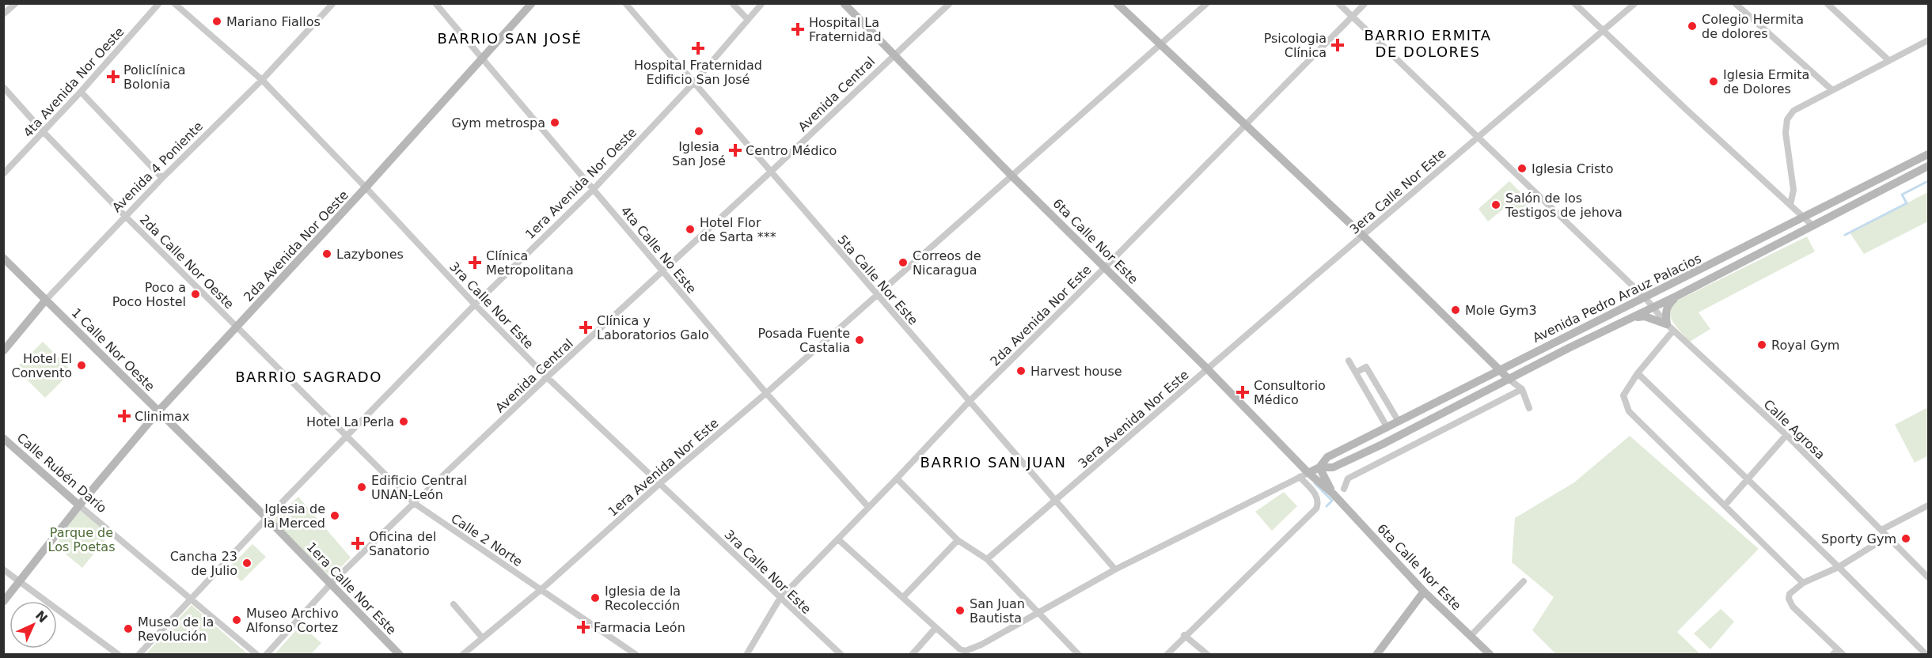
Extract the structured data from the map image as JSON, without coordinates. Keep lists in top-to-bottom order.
{
  "streets": {
    "street": [
      "4ta Avenida Nor Oeste",
      "Avenida Central",
      "Avenida 4 Poniente",
      "1era Avenida Nor Oeste",
      "3era Calle Nor Este",
      "6ta Calle Nor Este",
      "2da Avenida Nor Oeste",
      "4ta Calle No Este",
      "2da Calle Nor Oeste",
      "5ta Calle Nor Este",
      "Avenida Pedro Arauz Palacios",
      "3ra Calle Nor Este",
      "2da Avenida Nor Este",
      "1 Calle Nor Oeste",
      "3era Avenida Nor Este",
      "Calle Agrosa",
      "1era Avenida Nor Este",
      "Calle Rubén Darío",
      "Calle 2 Norte",
      "1era Calle Nor Este"
    ]
  },
  "crossings": [
    ["4ta Avenida Nor Oeste", "2da Calle Nor Oeste"],
    ["Avenida Central", "6ta Calle Nor Este"],
    ["Avenida Central", "4ta Calle No Este"],
    ["Avenida Central", "5ta Calle Nor Este"],
    ["Avenida Central", "3ra Calle Nor Este"],
    ["Avenida Central", "Calle 2 Norte"],
    ["Avenida Central", "1era Calle Nor Este"],
    ["Avenida 4 Poniente", "2da Calle Nor Oeste"],
    ["Avenida 4 Poniente", "3ra Calle Nor Este"],
    ["Avenida 4 Poniente", "1 Calle Nor Oeste"],
    ["1era Avenida Nor Oeste", "4ta Calle No Este"],
    ["1era Avenida Nor Oeste", "5ta Calle Nor Este"],
    ["1era Avenida Nor Oeste", "3ra Calle Nor Este"],
    ["1era Avenida Nor Oeste", "1 Calle Nor Oeste"],
    ["1era Avenida Nor Oeste", "Calle Rubén Darío"],
    ["1era Avenida Nor Oeste", "Calle 2 Norte"],
    ["1era Avenida Nor Oeste", "1era Calle Nor Este"],
    ["3era Calle Nor Este", "6ta Calle Nor Este"],
    ["3era Calle Nor Este", "3era Avenida Nor Este"],
    ["3era Calle Nor Este", "Calle Agrosa"],
    ["6ta Calle Nor Este", "Avenida Pedro Arauz Palacios"],
    ["6ta Calle Nor Este", "2da Avenida Nor Este"],
    ["6ta Calle Nor Este", "3era Avenida Nor Este"],
    ["2da Avenida Nor Oeste", "4ta Calle No Este"],
    ["2da Avenida Nor Oeste", "2da Calle Nor Oeste"],
    ["2da Avenida Nor Oeste", "3ra Calle Nor Este"],
    ["2da Avenida Nor Oeste", "1 Calle Nor Oeste"],
    ["2da Avenida Nor Oeste", "Calle Rubén Darío"],
    ["2da Avenida Nor Oeste", "Calle 2 Norte"],
    ["4ta Calle No Este", "2da Avenida Nor Este"],
    ["4ta Calle No Este", "1era Avenida Nor Este"],
    ["2da Calle Nor Oeste", "Calle 2 Norte"],
    ["5ta Calle Nor Este", "2da Avenida Nor Este"],
    ["5ta Calle Nor Este", "3era Avenida Nor Este"],
    ["5ta Calle Nor Este", "1era Avenida Nor Este"],
    ["Avenida Pedro Arauz Palacios", "Calle Agrosa"],
    ["3ra Calle Nor Este", "2da Avenida Nor Este"],
    ["3ra Calle Nor Este", "1era Avenida Nor Este"],
    ["2da Avenida Nor Este", "Calle Agrosa"],
    ["1 Calle Nor Oeste", "1era Calle Nor Este"],
    ["1era Avenida Nor Este", "Calle 2 Norte"]
  ],
  "districts": [
    "BARRIO ERMITA DE DOLORES",
    "BARRIO SAN JOSÉ",
    "BARRIO SAGRADO",
    "BARRIO SAN JUAN"
  ],
  "parks": ["Parque de Los Poetas"],
  "places": {
    "other": [
      "Mariano Fiallos",
      "Colegio Hermita de dolores",
      "Iglesia Ermita de Dolores",
      "Gym metrospa",
      "Iglesia San José",
      "Iglesia Cristo",
      "Salón de los Testigos de jehova",
      "Hotel Flor de Sarta ***",
      "Lazybones",
      "Correos de Nicaragua",
      "Poco a Poco Hostel",
      "Mole Gym3",
      "Posada Fuente Castalia",
      "Royal Gym",
      "Hotel El Convento",
      "Harvest house",
      "Hotel La Perla",
      "Edificio Central UNAN-León",
      "Iglesia de la Merced",
      "Sporty Gym",
      "Cancha 23 de Julio",
      "Iglesia de la Recolección",
      "San Juan Bautista",
      "Museo Archivo Alfonso Cortez",
      "Museo de la Revolución"
    ],
    "health": [
      "Hospital La Fraternidad",
      "Psicologia Clínica",
      "Hospital Fraternidad Edificio San José",
      "Policlínica Bolonia",
      "Centro Médico",
      "Clínica Metropolitana",
      "Clínica y Laboratorios Galo",
      "Consultorio Médico",
      "Clinimax",
      "Oficina del Sanatorio",
      "Farmacia León"
    ]
  },
  "north": "top right"
}
